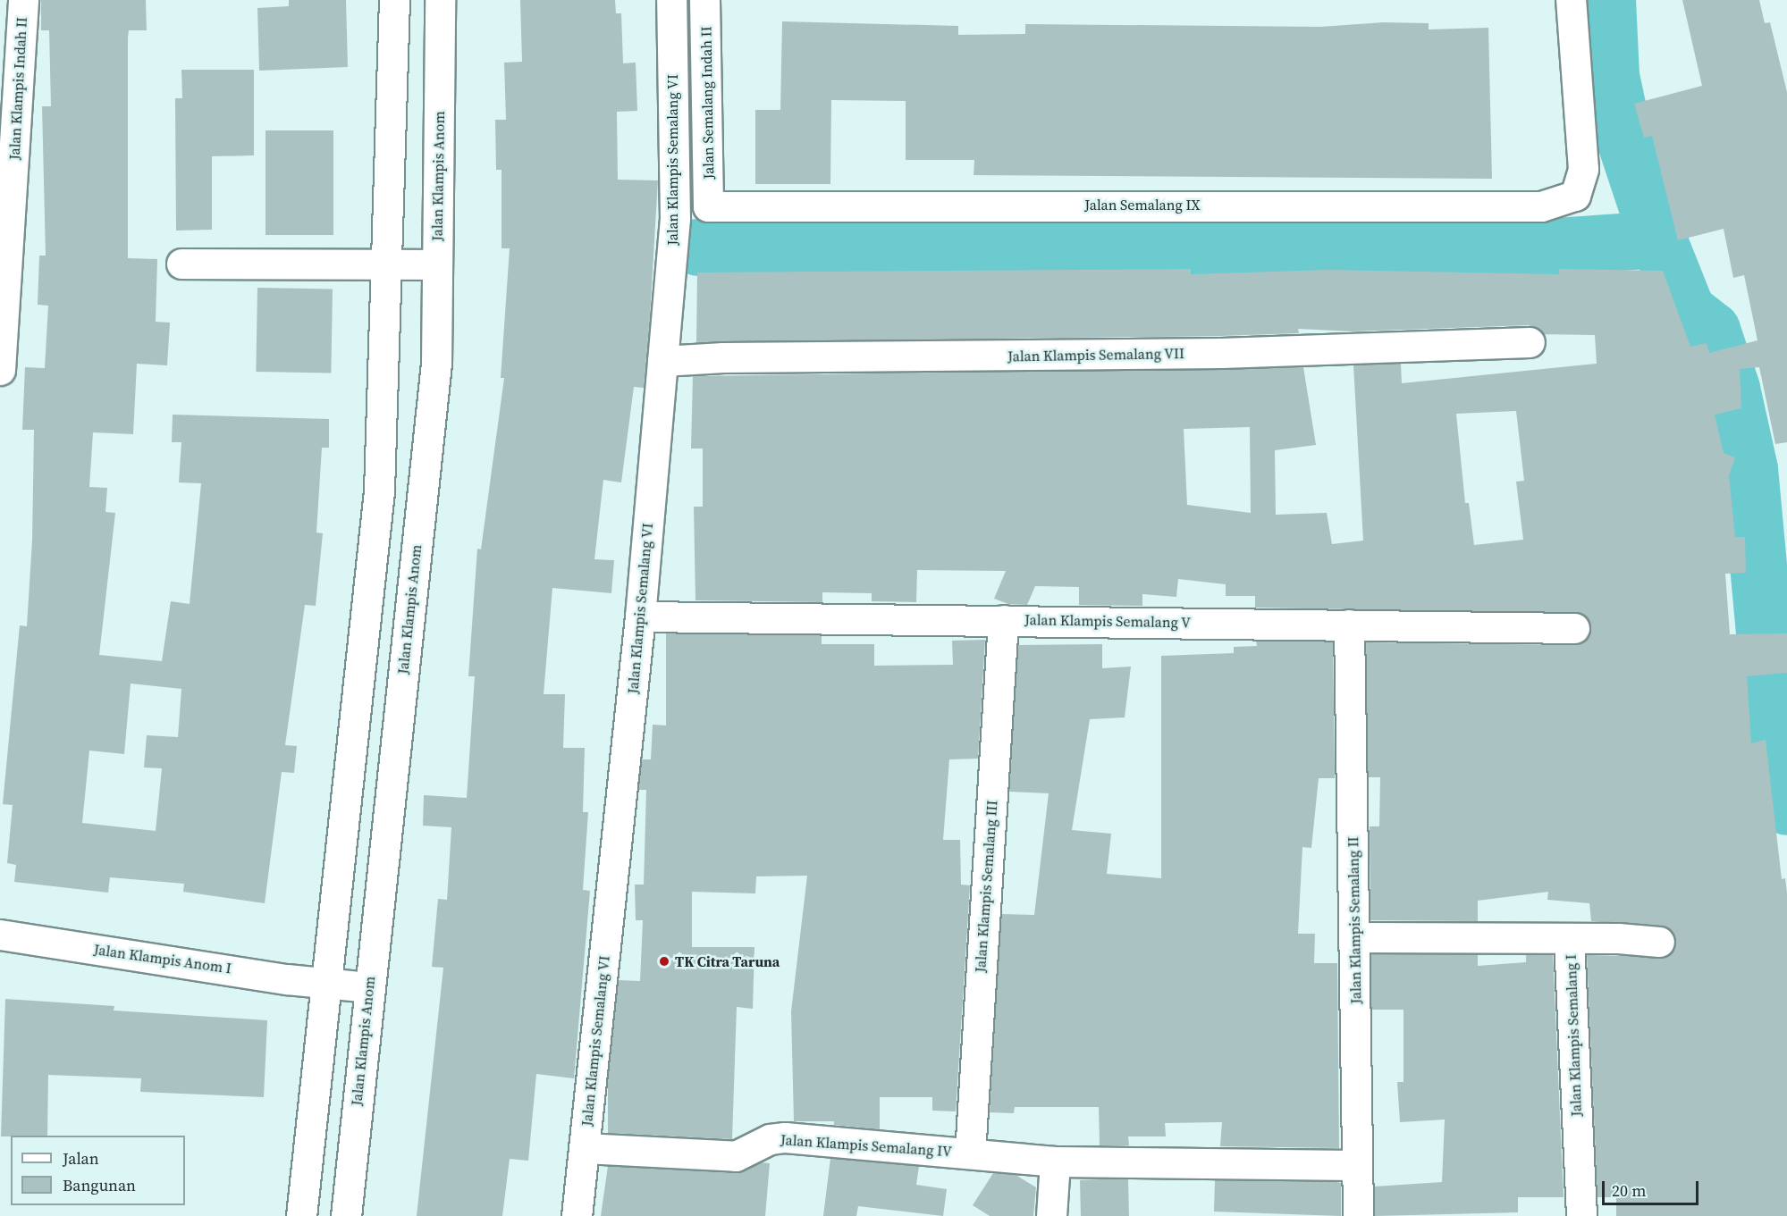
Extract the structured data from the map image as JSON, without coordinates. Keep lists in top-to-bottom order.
{
  "streets": {
    "street": [
      "Jalan Klampis Indah II",
      "Jalan Semalang Indah II",
      "Jalan Klampis Semalang VI",
      "Jalan Klampis Anom",
      "Jalan Semalang IX",
      "Jalan Klampis Semalang VII",
      "Jalan Klampis Semalang V",
      "Jalan Klampis Semalang III",
      "Jalan Klampis Semalang II",
      "Jalan Klampis Anom I",
      "Jalan Klampis Semalang I",
      "Jalan Klampis Semalang IV"
    ]
  },
  "crossings": [
    ["Jalan Semalang Indah II", "Jalan Semalang IX"],
    ["Jalan Klampis Semalang VI", "Jalan Klampis Semalang VII"],
    ["Jalan Klampis Semalang VI", "Jalan Klampis Semalang V"],
    ["Jalan Klampis Semalang VI", "Jalan Klampis Semalang IV"],
    ["Jalan Klampis Anom", "Jalan Klampis Anom I"],
    ["Jalan Klampis Semalang V", "Jalan Klampis Semalang III"],
    ["Jalan Klampis Semalang V", "Jalan Klampis Semalang II"],
    ["Jalan Klampis Semalang III", "Jalan Klampis Semalang IV"],
    ["Jalan Klampis Semalang II", "Jalan Klampis Semalang I"]
  ],
  "places": ["TK Citra Taruna"],
  "legend": ["Jalan", "Bangunan"],
  "scale_bar": "20 m"
}
